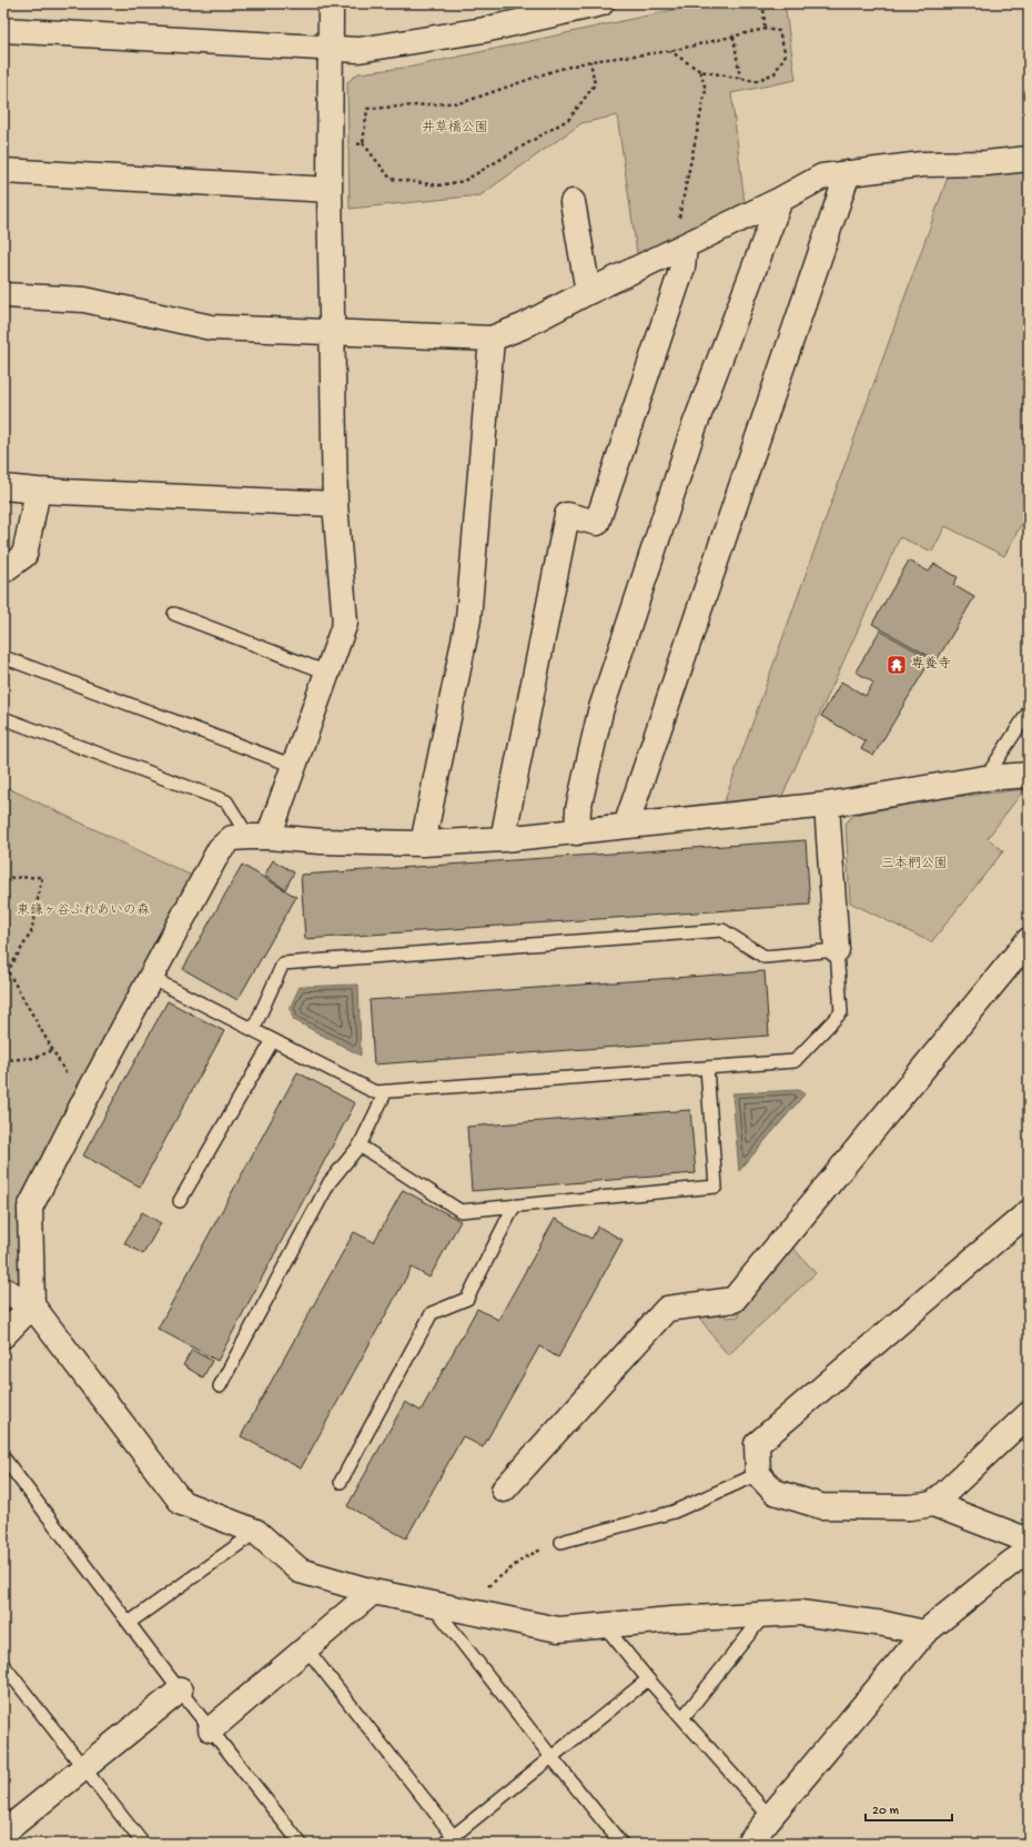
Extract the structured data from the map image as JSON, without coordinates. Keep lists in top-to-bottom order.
{
  "parks": ["井草橋公園", "三本椚公園", "東鎌ヶ谷ふれあいの森"],
  "places": {
    "temple": ["専養寺"]
  },
  "scale_bar": "20 m"
}
